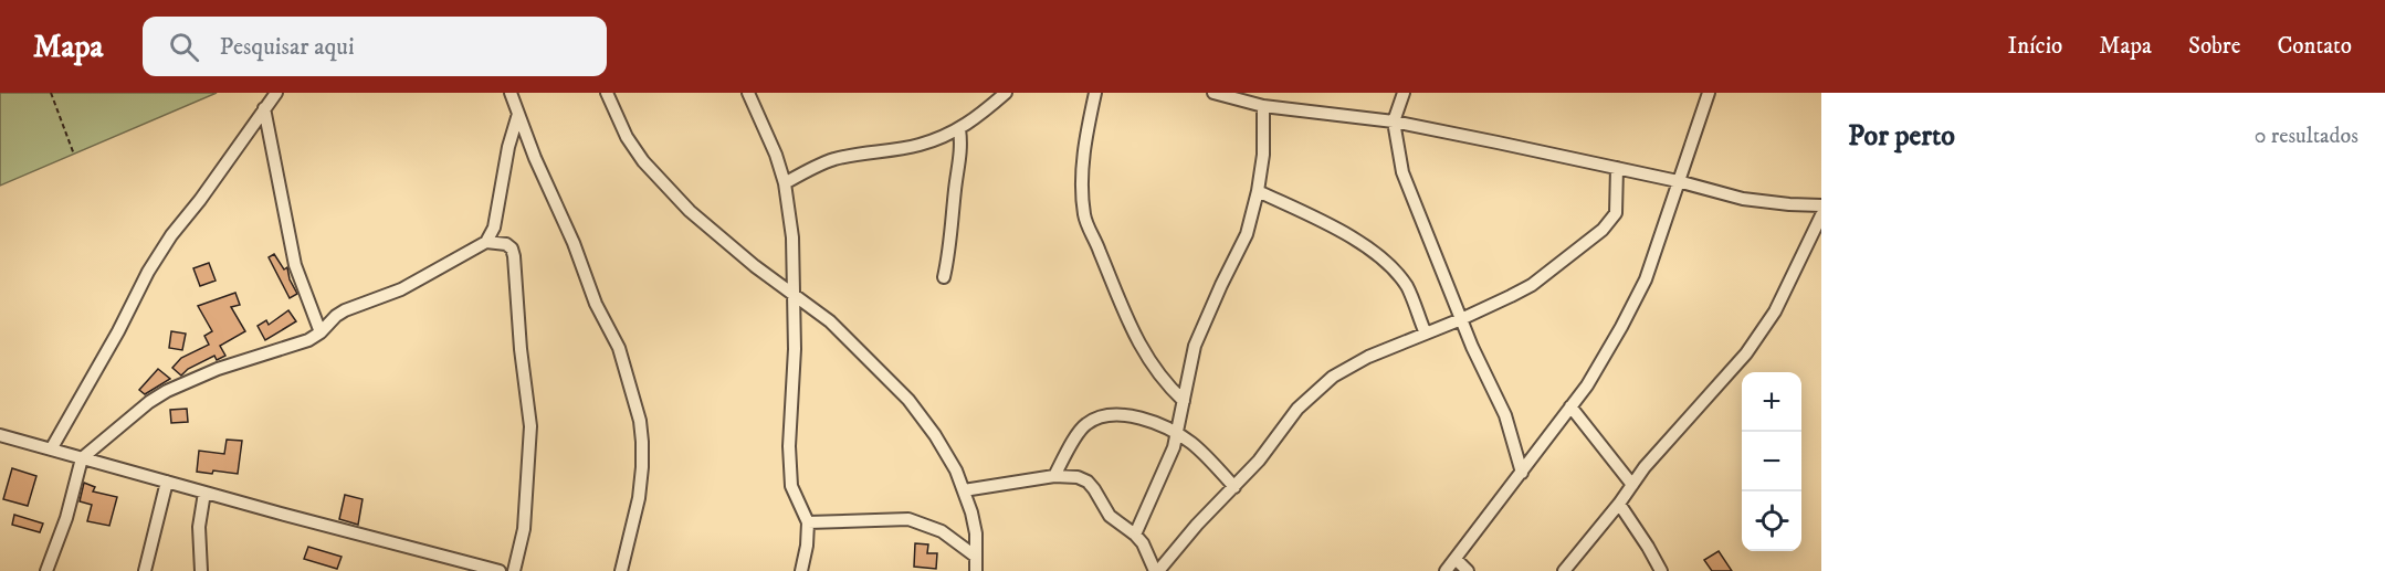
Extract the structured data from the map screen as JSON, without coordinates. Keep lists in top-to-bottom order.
{
  "page": {
    "header": "Mapa",
    "search": "Pesquisar aqui",
    "nav": [
      "Início",
      "Mapa",
      "Sobre",
      "Contato"
    ],
    "heading": ["Por perto", "0 resultados"],
    "map_buttons": ["+", "−"]
  }
}
